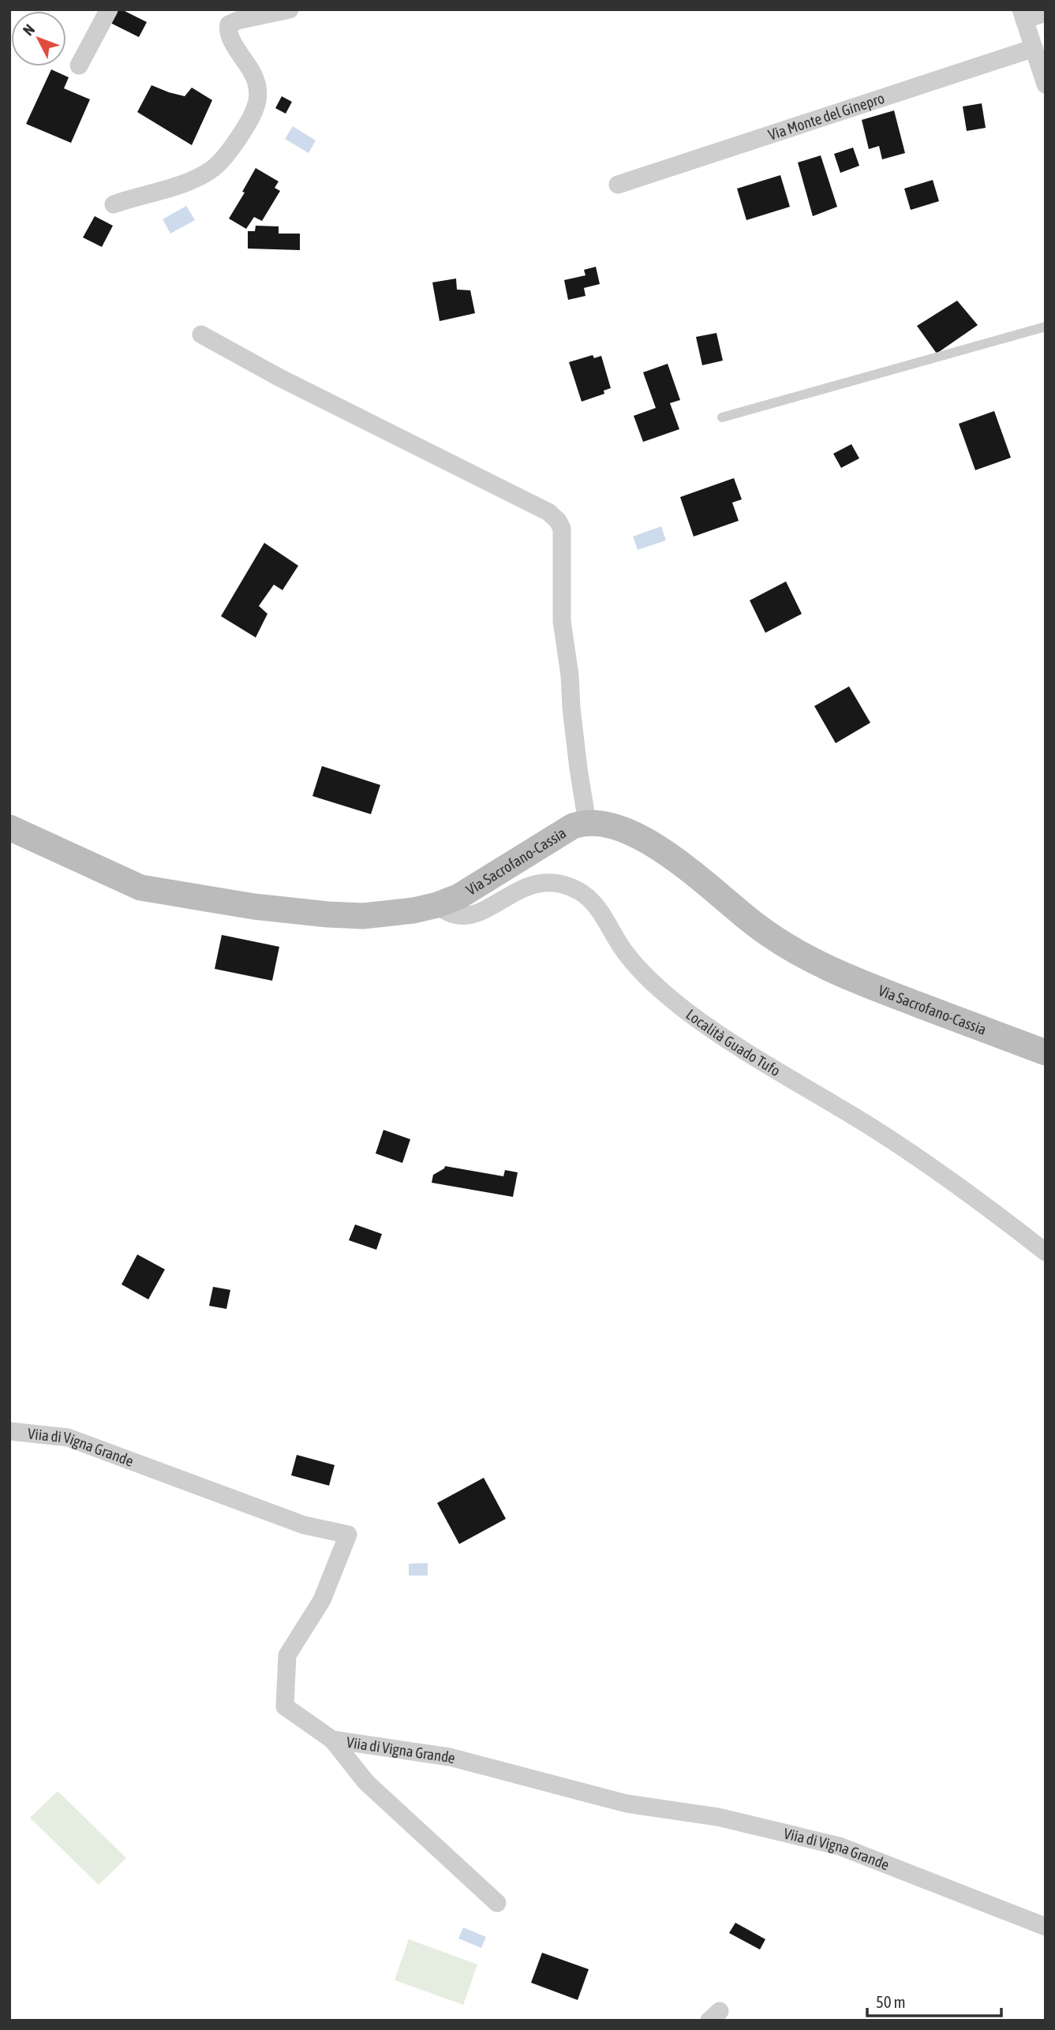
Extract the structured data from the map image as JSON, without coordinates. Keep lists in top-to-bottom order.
{
  "streets": {
    "street": [
      "Via Monte del Ginepro",
      "Via Sacrofano-Cassia",
      "Località Guado Tufo",
      "Viia di Vigna Grande"
    ]
  },
  "crossings": [
    ["Via Sacrofano-Cassia", "Località Guado Tufo"]
  ],
  "scale_bar": "50 m",
  "north": "top left"
}
